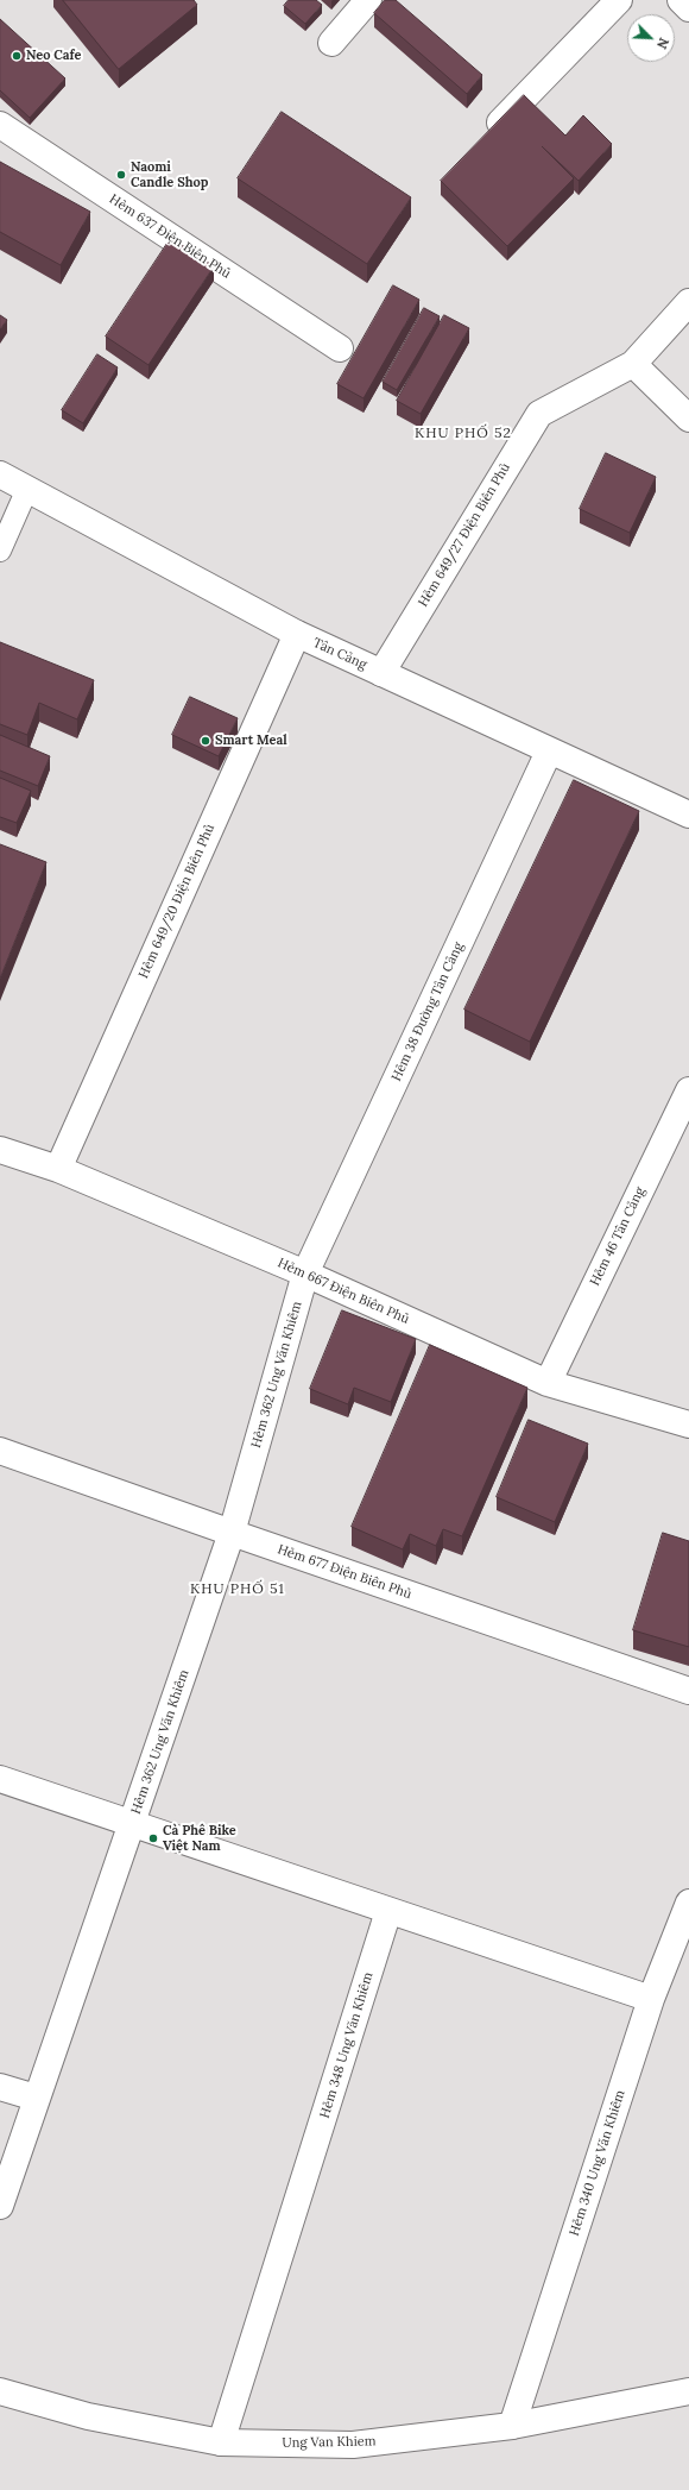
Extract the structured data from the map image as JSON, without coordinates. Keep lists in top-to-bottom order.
{
  "streets": {
    "street": [
      "Hẻm 637 Điện Biên Phủ",
      "Hẻm 649/27 Điện Biên Phủ",
      "Tân Cảng",
      "Hẻm 649/20 Điện Biên Phủ",
      "Hẻm 38 Đường Tân Cảng",
      "Hẻm 46 Tân Cảng",
      "Hẻm 667 Điện Biên Phủ",
      "Hẻm 362 Ung Văn Khiêm",
      "Hẻm 677 Điện Biên Phủ",
      "Hẻm 348 Ung Văn Khiêm",
      "Hẻm 340 Ung Văn Khiêm",
      "Ung Van Khiem"
    ]
  },
  "crossings": [
    ["Hẻm 649/27 Điện Biên Phủ", "Tân Cảng"],
    ["Tân Cảng", "Hẻm 649/20 Điện Biên Phủ"],
    ["Tân Cảng", "Hẻm 38 Đường Tân Cảng"],
    ["Hẻm 649/20 Điện Biên Phủ", "Hẻm 667 Điện Biên Phủ"],
    ["Hẻm 38 Đường Tân Cảng", "Hẻm 667 Điện Biên Phủ"],
    ["Hẻm 38 Đường Tân Cảng", "Hẻm 362 Ung Văn Khiêm"],
    ["Hẻm 46 Tân Cảng", "Hẻm 667 Điện Biên Phủ"],
    ["Hẻm 667 Điện Biên Phủ", "Hẻm 362 Ung Văn Khiêm"],
    ["Hẻm 362 Ung Văn Khiêm", "Hẻm 677 Điện Biên Phủ"],
    ["Hẻm 348 Ung Văn Khiêm", "Ung Van Khiem"],
    ["Hẻm 340 Ung Văn Khiêm", "Ung Van Khiem"]
  ],
  "districts": ["KHU PHỐ 52", "KHU PHỐ 51"],
  "places": [
    "Neo Cafe",
    "Naomi Candle Shop",
    "Smart Meal",
    "Cà Phê Bike Việt Nam"
  ],
  "north": "bottom right"
}
